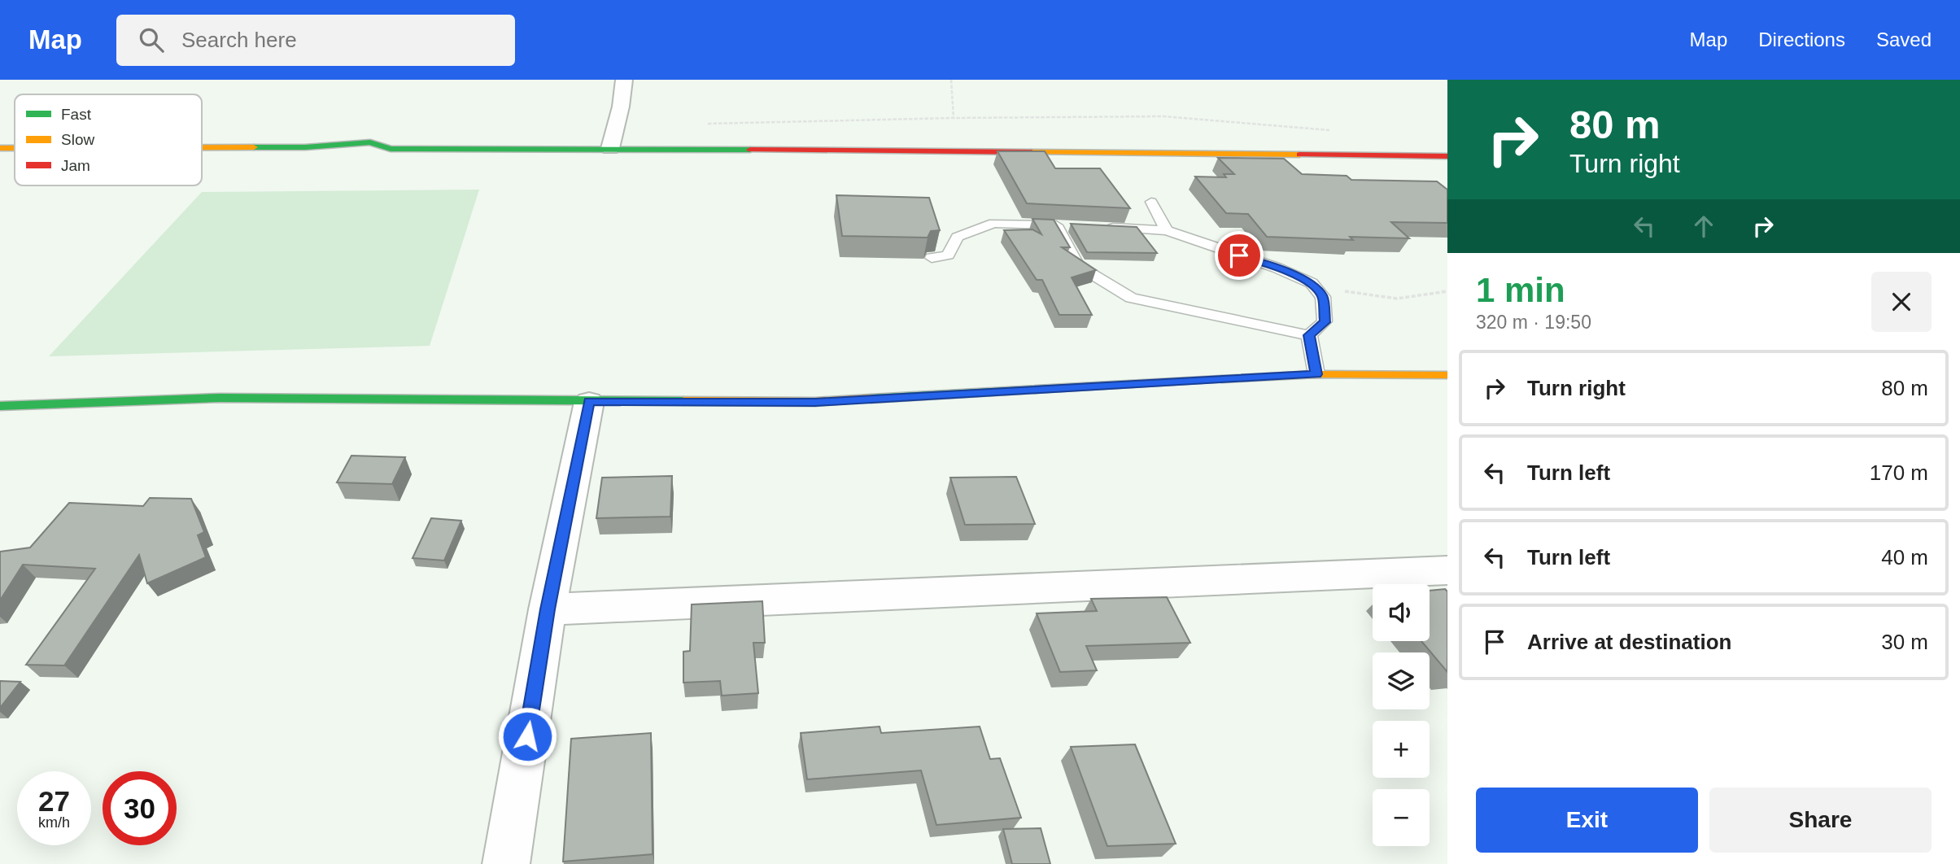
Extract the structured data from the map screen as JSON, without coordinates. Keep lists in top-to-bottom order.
{
  "legend": ["Fast", "Slow", "Jam"],
  "page": {
    "header": "Map",
    "search": "Search here",
    "nav": ["Map", "Directions", "Saved"],
    "turn": ["80 m", "Turn right"],
    "heading": ["1 min", "320 m · 19:50"],
    "list": [
      {
        "name": "Turn right",
        "value": "80 m"
      },
      {
        "name": "Turn left",
        "value": "170 m"
      },
      {
        "name": "Turn left",
        "value": "40 m"
      },
      {
        "name": "Arrive at destination",
        "value": "30 m"
      }
    ],
    "map_buttons": ["+", "−"],
    "speed": "27 km/h",
    "limit": "30",
    "buttons": ["Exit", "Share"]
  }
}
